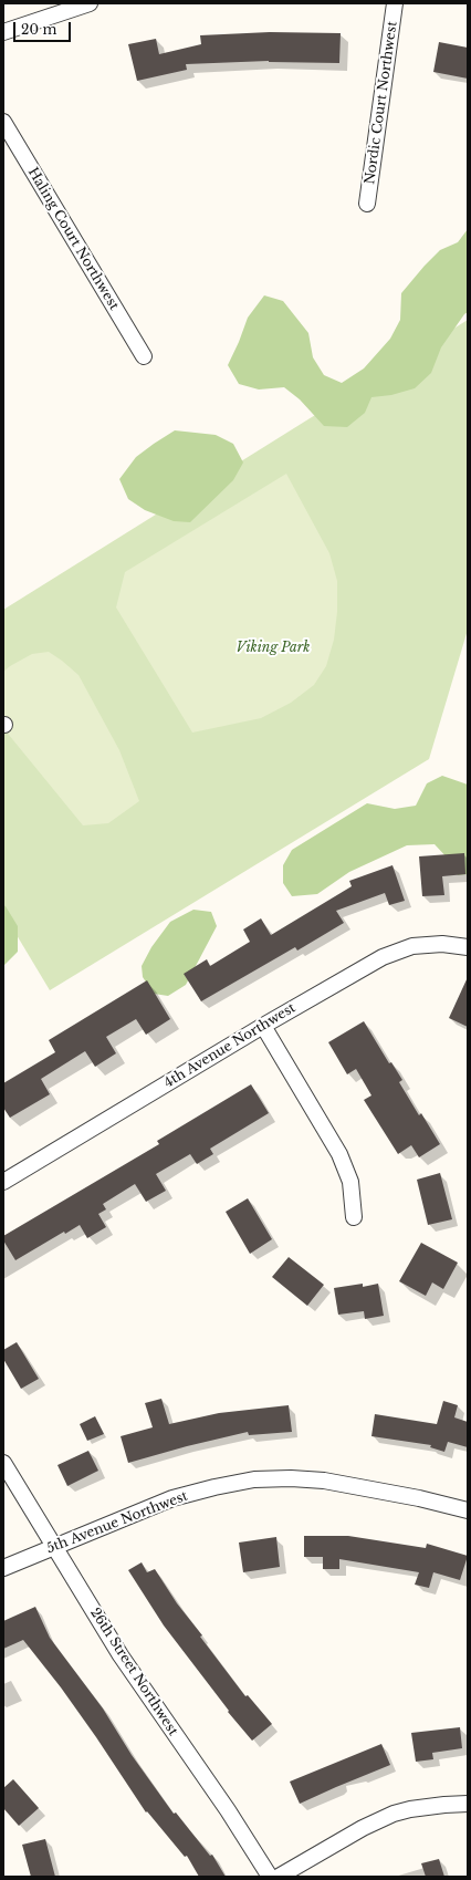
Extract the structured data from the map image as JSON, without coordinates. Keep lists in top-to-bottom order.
{
  "streets": {
    "street": [
      "Nordic Court Northwest",
      "Haling Court Northwest",
      "4th Avenue Northwest",
      "5th Avenue Northwest",
      "26th Street Northwest"
    ]
  },
  "crossings": [
    ["5th Avenue Northwest", "26th Street Northwest"]
  ],
  "parks": ["Viking Park"],
  "scale_bar": "20 m"
}
